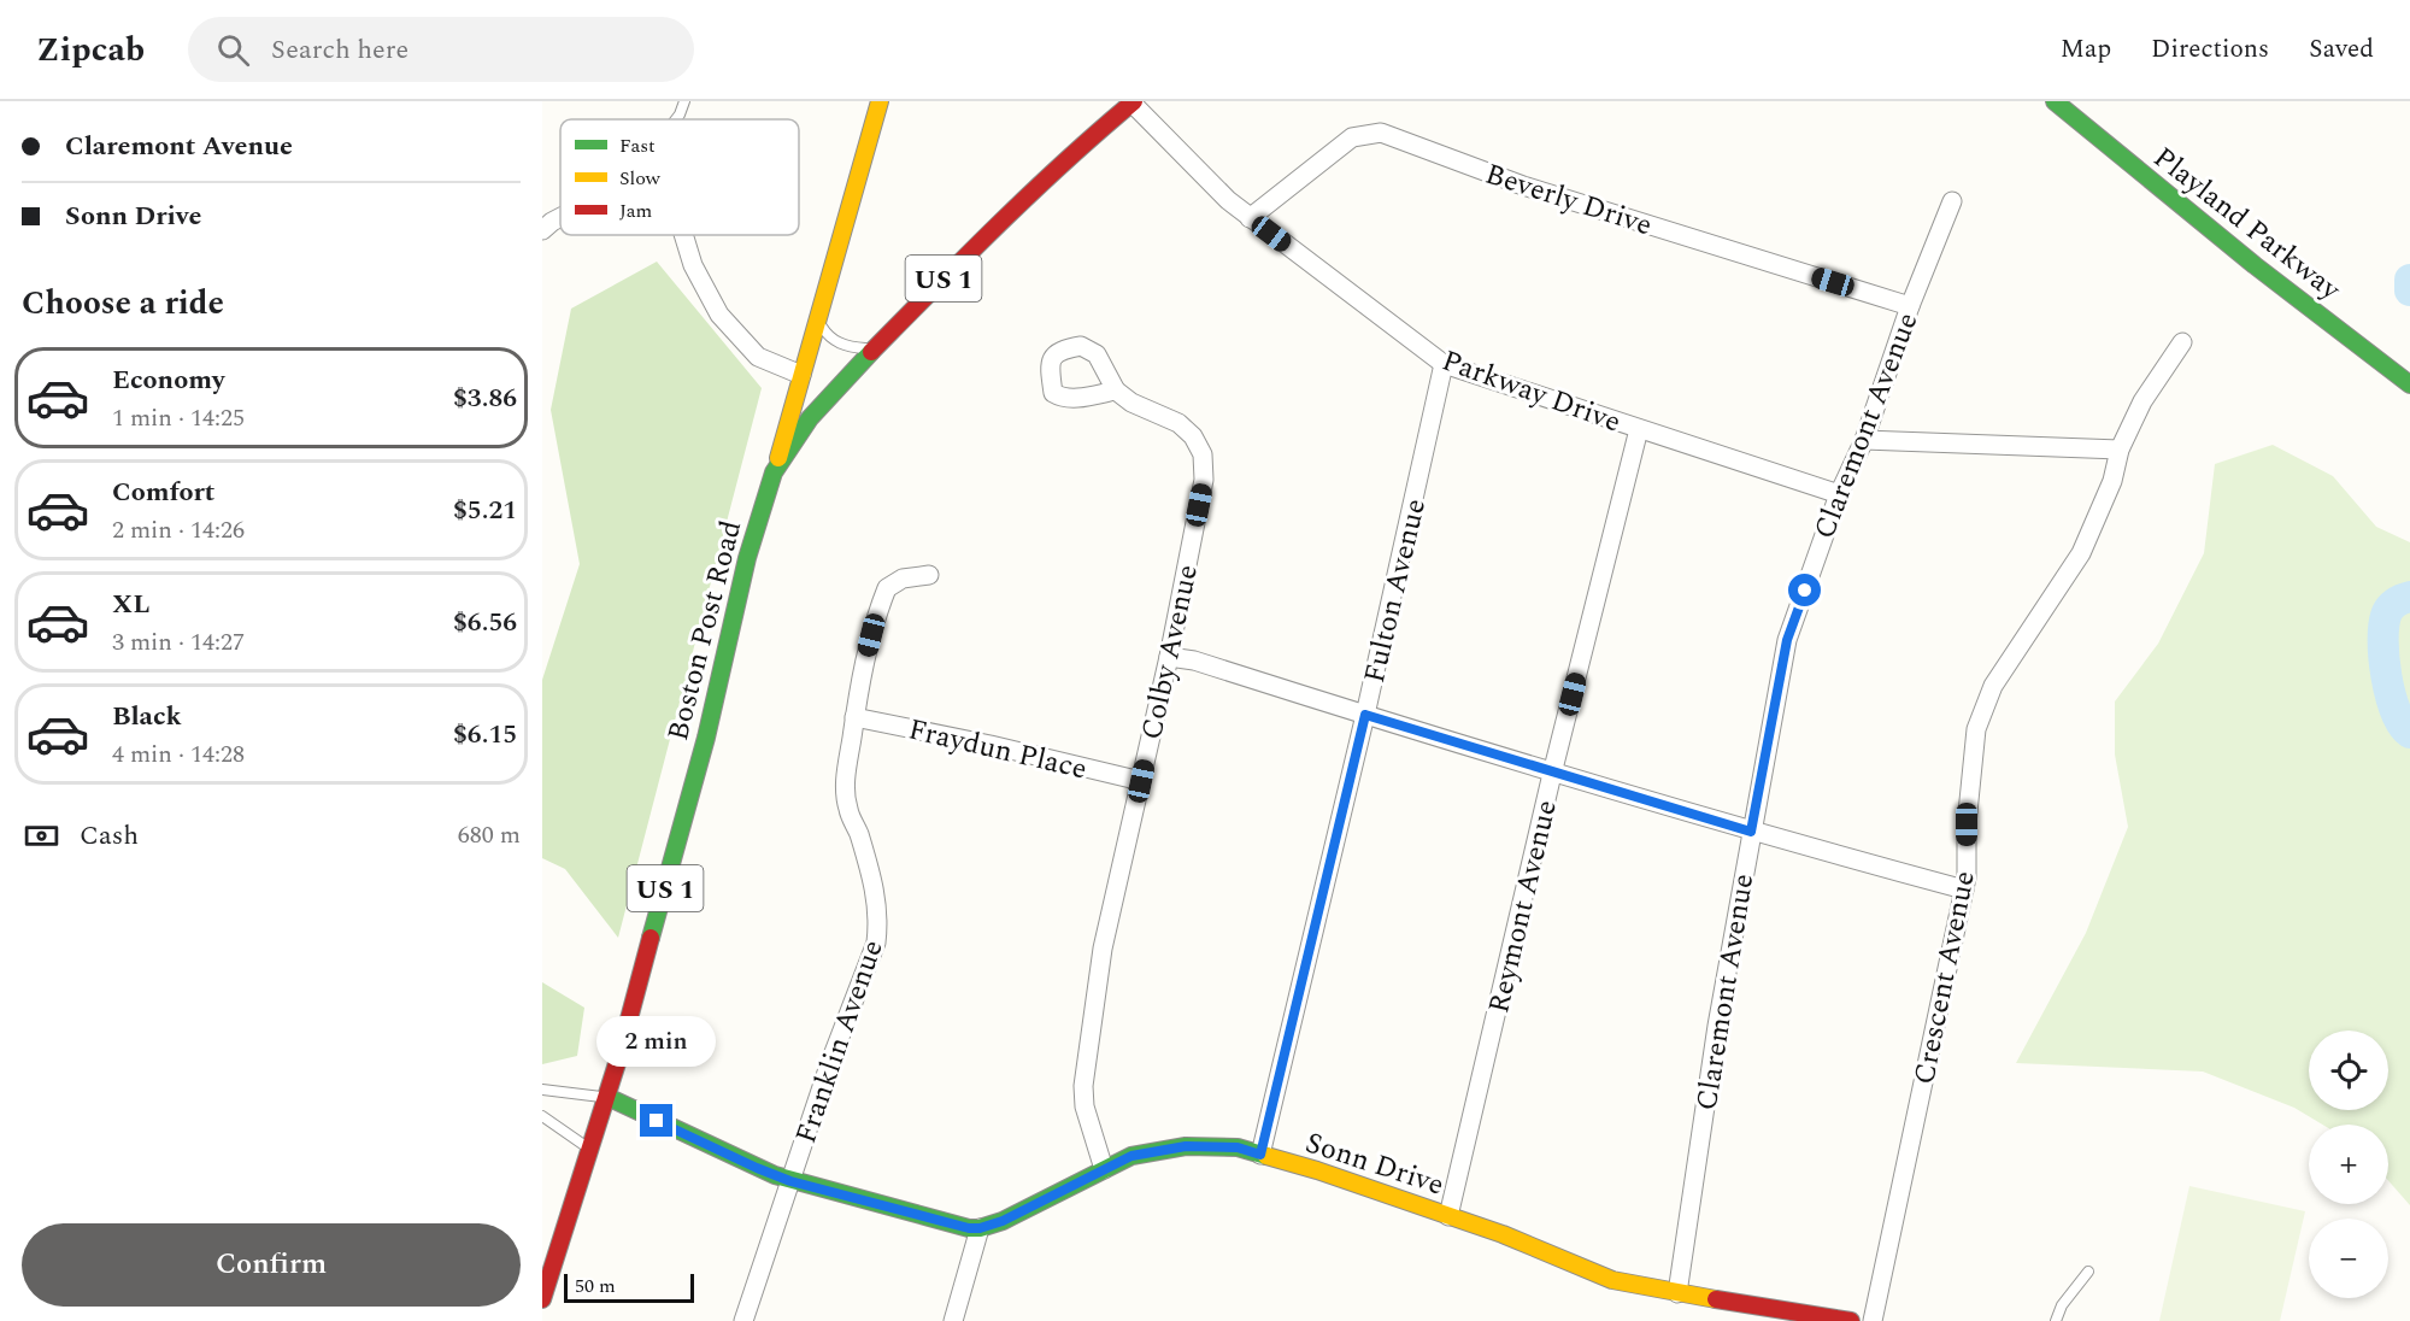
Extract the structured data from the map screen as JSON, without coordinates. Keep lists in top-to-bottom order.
{
  "streets": {
    "main road": [
      "Playland Parkway",
      "US 1",
      "Boston Post Road",
      "Sonn Drive"
    ],
    "street": [
      "Beverly Drive",
      "Parkway Drive",
      "Claremont Avenue",
      "Fulton Avenue",
      "Colby Avenue",
      "Fraydun Place",
      "Reymont Avenue",
      "Crescent Avenue",
      "Franklin Avenue"
    ]
  },
  "crossings": [
    ["Beverly Drive", "Parkway Drive"],
    ["Beverly Drive", "Claremont Avenue"],
    ["Parkway Drive", "Claremont Avenue"],
    ["Parkway Drive", "Fulton Avenue"],
    ["Parkway Drive", "Boston Post Road"],
    ["Parkway Drive", "Reymont Avenue"],
    ["Claremont Avenue", "Sonn Drive"],
    ["Fulton Avenue", "Sonn Drive"],
    ["Colby Avenue", "Fraydun Place"],
    ["Colby Avenue", "Sonn Drive"],
    ["Fraydun Place", "Franklin Avenue"],
    ["Reymont Avenue", "Sonn Drive"]
  ],
  "legend": ["Fast", "Slow", "Jam"],
  "scale_bar": "50 m",
  "page": {
    "header": "Zipcab",
    "search": "Search here",
    "nav": ["Map", "Directions", "Saved"],
    "banner": ["Claremont Avenue", "Sonn Drive"],
    "heading": "Choose a ride",
    "list": [
      {
        "name": "Economy",
        "note": "1 min · 14:25",
        "value": "$3.86"
      },
      {
        "name": "Comfort",
        "note": "2 min · 14:26",
        "value": "$5.21"
      },
      {
        "name": "XL",
        "note": "3 min · 14:27",
        "value": "$6.56"
      },
      {
        "name": "Black",
        "note": "4 min · 14:28",
        "value": "$6.15"
      }
    ],
    "pay": ["Cash", "680 m"],
    "bubble": "2 min",
    "map_buttons": ["+", "−"],
    "buttons": "Confirm",
    "scale": "50 m"
  }
}
